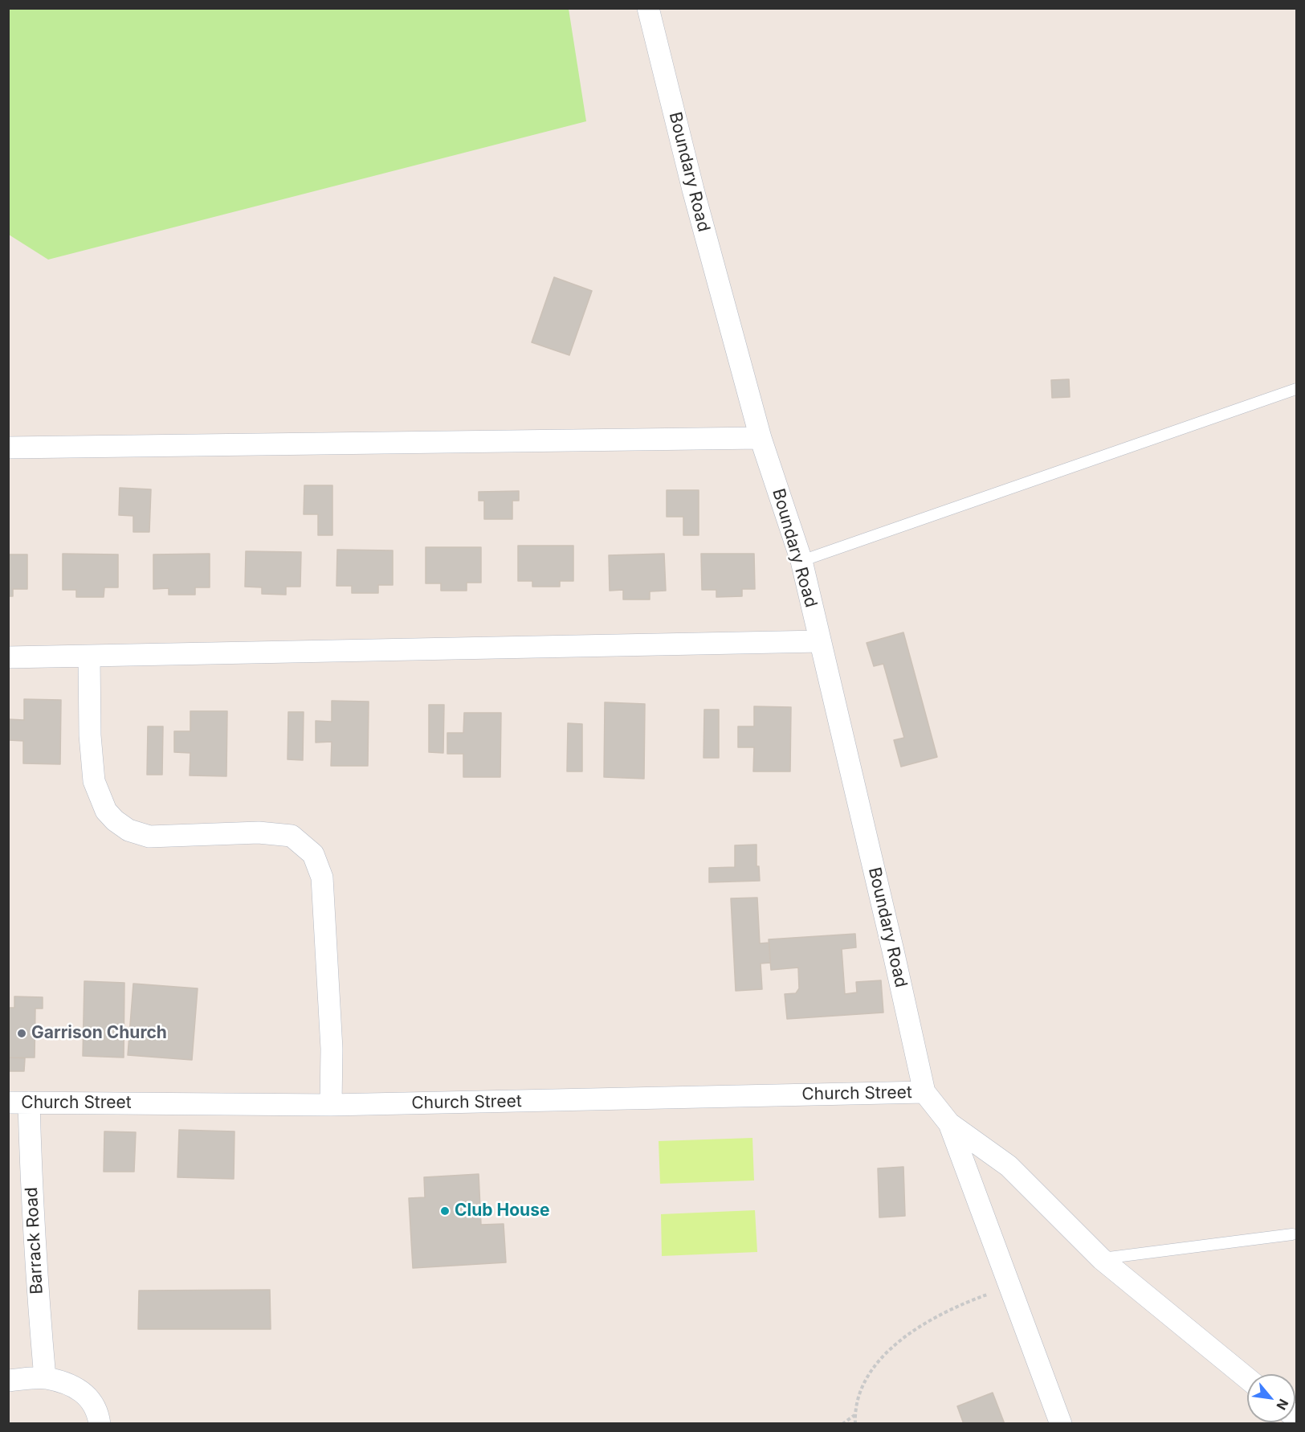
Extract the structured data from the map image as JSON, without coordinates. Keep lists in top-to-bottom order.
{
  "streets": {
    "street": ["Boundary Road", "Church Street", "Barrack Road"]
  },
  "crossings": [
    ["Boundary Road", "Church Street"],
    ["Church Street", "Barrack Road"]
  ],
  "places": ["Garrison Church", "Club House"],
  "north": "bottom right"
}
